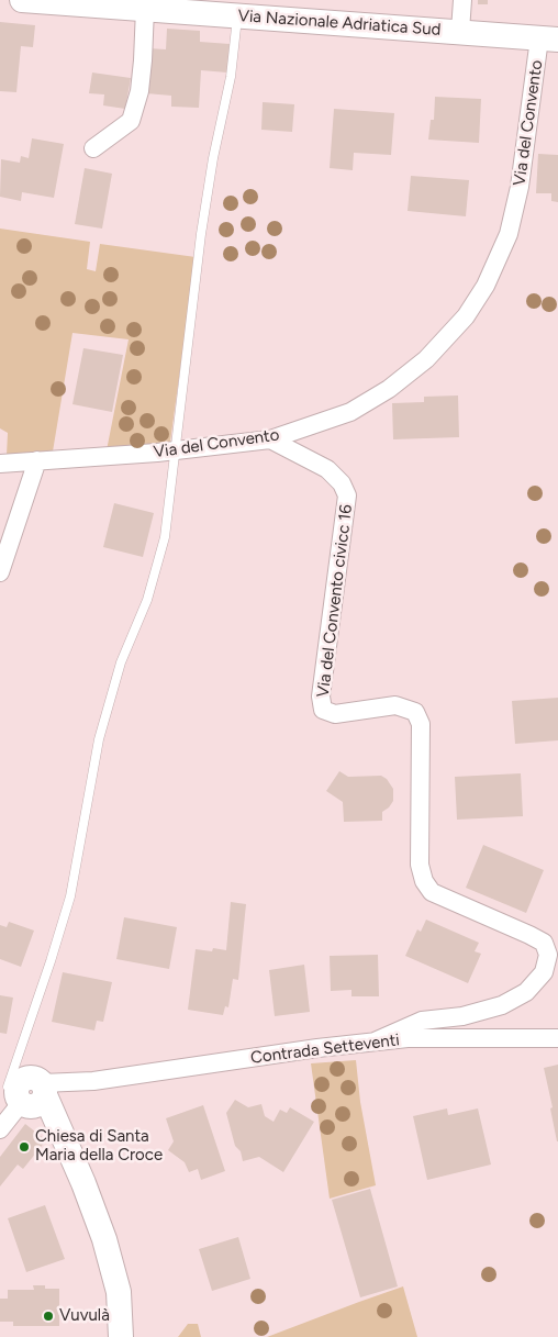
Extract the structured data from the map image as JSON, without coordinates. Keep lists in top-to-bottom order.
{
  "streets": {
    "main road": ["Via Nazionale Adriatica Sud"],
    "street": ["Via del Convento", "Via del Convento civicc 16", "Contrada Setteventi"]
  },
  "crossings": [
    ["Via Nazionale Adriatica Sud", "Via del Convento"],
    ["Via del Convento", "Via del Convento civicc 16"],
    ["Via del Convento civicc 16", "Contrada Setteventi"]
  ],
  "places": ["Chiesa di Santa Maria della Croce", "Vuvulà"]
}
